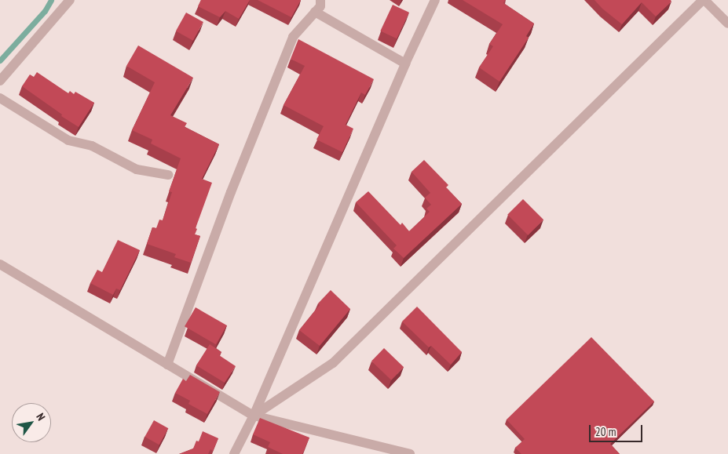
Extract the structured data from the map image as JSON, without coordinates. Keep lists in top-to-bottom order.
{
  "scale_bar": "20 m",
  "north": "top right"
}
